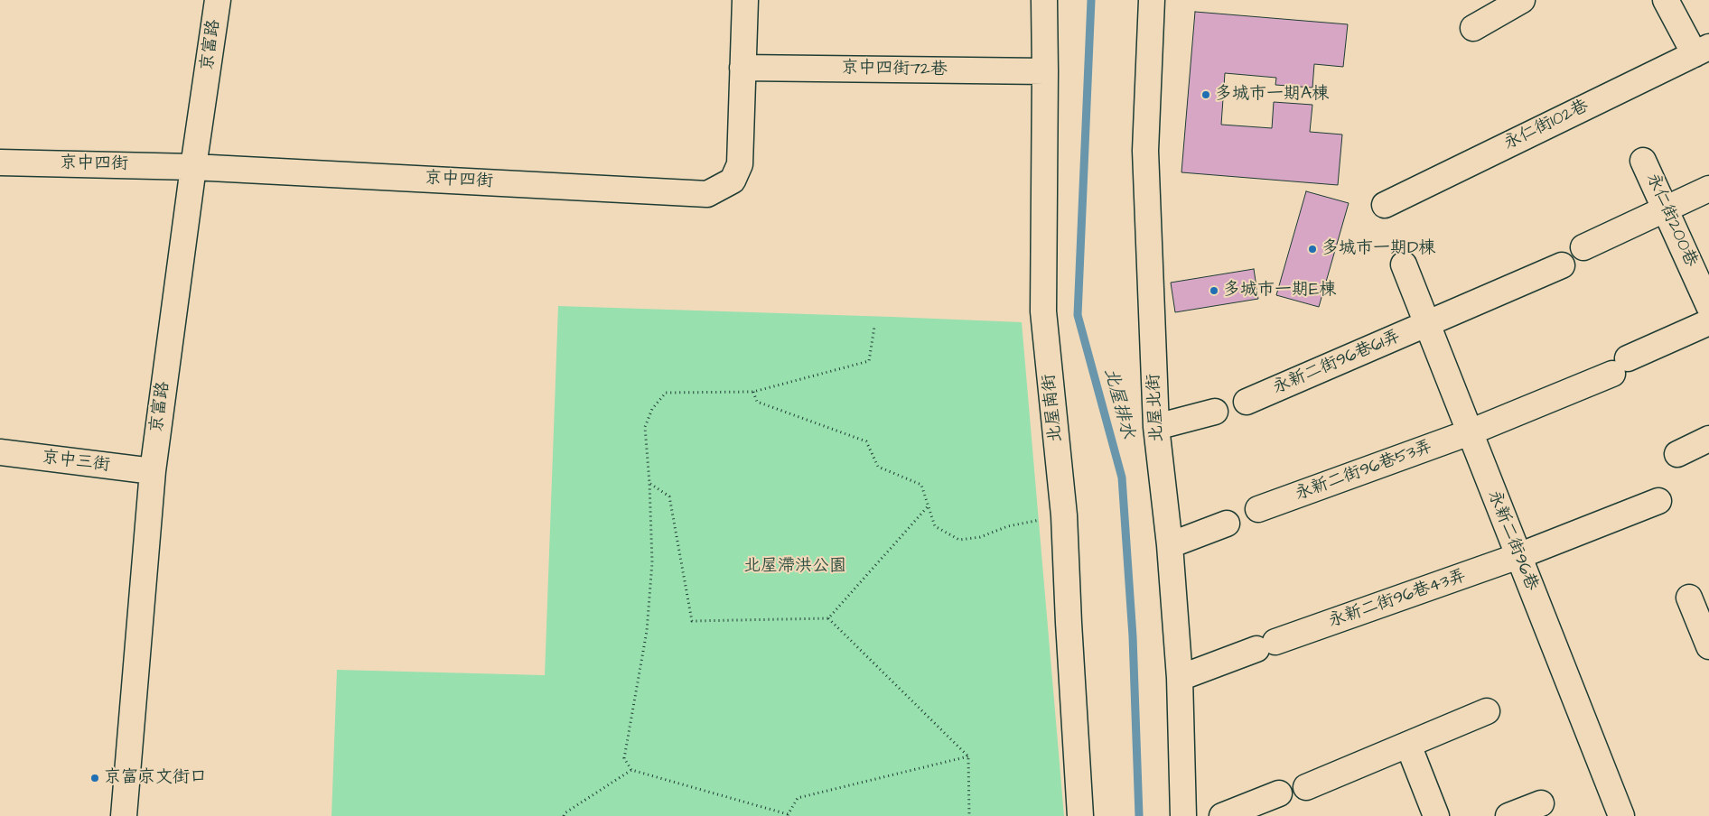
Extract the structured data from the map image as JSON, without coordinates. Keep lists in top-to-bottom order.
{
  "streets": {
    "street": [
      "京富路",
      "京中四街72巷",
      "永仁街102巷",
      "京中四街",
      "永仁街200巷",
      "永新二街96巷61弄",
      "北屋南街",
      "北屋北街",
      "京中三街",
      "永新二街96巷53弄",
      "永新二街96巷",
      "永新二街96巷43弄"
    ]
  },
  "crossings": [
    ["京富路", "京中四街"],
    ["京富路", "京中三街"],
    ["京中四街72巷", "京中四街"],
    ["京中四街72巷", "北屋南街"],
    ["永新二街96巷61弄", "永新二街96巷"],
    ["北屋北街", "永新二街96巷43弄"],
    ["永新二街96巷53弄", "永新二街96巷"],
    ["永新二街96巷", "永新二街96巷43弄"]
  ],
  "water": ["北屋排水"],
  "parks": ["北屋滯洪公園"],
  "places": [
    "多城市一期A棟",
    "多城市一期D棟",
    "多城市一期E棟",
    "京富京文街口"
  ]
}
